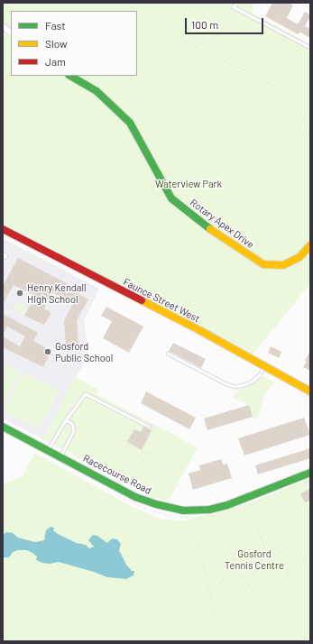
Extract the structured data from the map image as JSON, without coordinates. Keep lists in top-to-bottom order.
{
  "streets": {
    "street": ["Rotary Apex Drive", "Faunce Street West", "Racecourse Road"]
  },
  "parks": ["Waterview Park", "Gosford Tennis Centre"],
  "places": ["Henry Kendall High School", "Gosford Public School"],
  "legend": ["Fast", "Slow", "Jam"],
  "scale_bar": "100 m"
}
